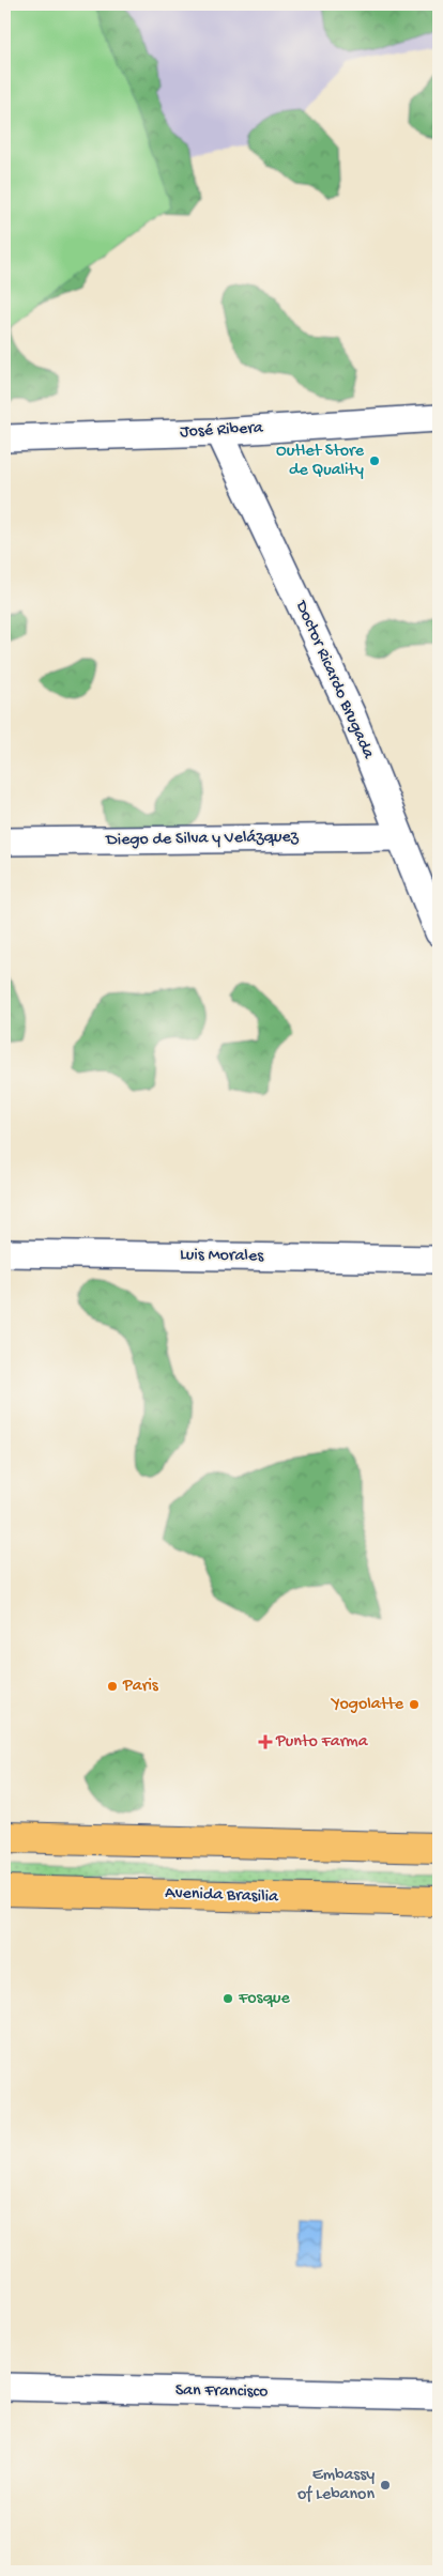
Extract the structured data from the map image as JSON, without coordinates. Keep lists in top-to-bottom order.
{
  "streets": {
    "main road": ["Avenida Brasilia"],
    "street": [
      "José Ribera",
      "Doctor Ricardo Brugada",
      "Diego de Silva y Velázquez",
      "Luis Morales",
      "San Francisco"
    ]
  },
  "crossings": [
    ["José Ribera", "Doctor Ricardo Brugada"],
    ["Doctor Ricardo Brugada", "Diego de Silva y Velázquez"]
  ],
  "places": {
    "other": [
      "Outlet Store de Quality",
      "Paris",
      "Yogolatte",
      "Fosque",
      "Embassy of Lebanon"
    ],
    "health": ["Punto Farma"]
  }
}
